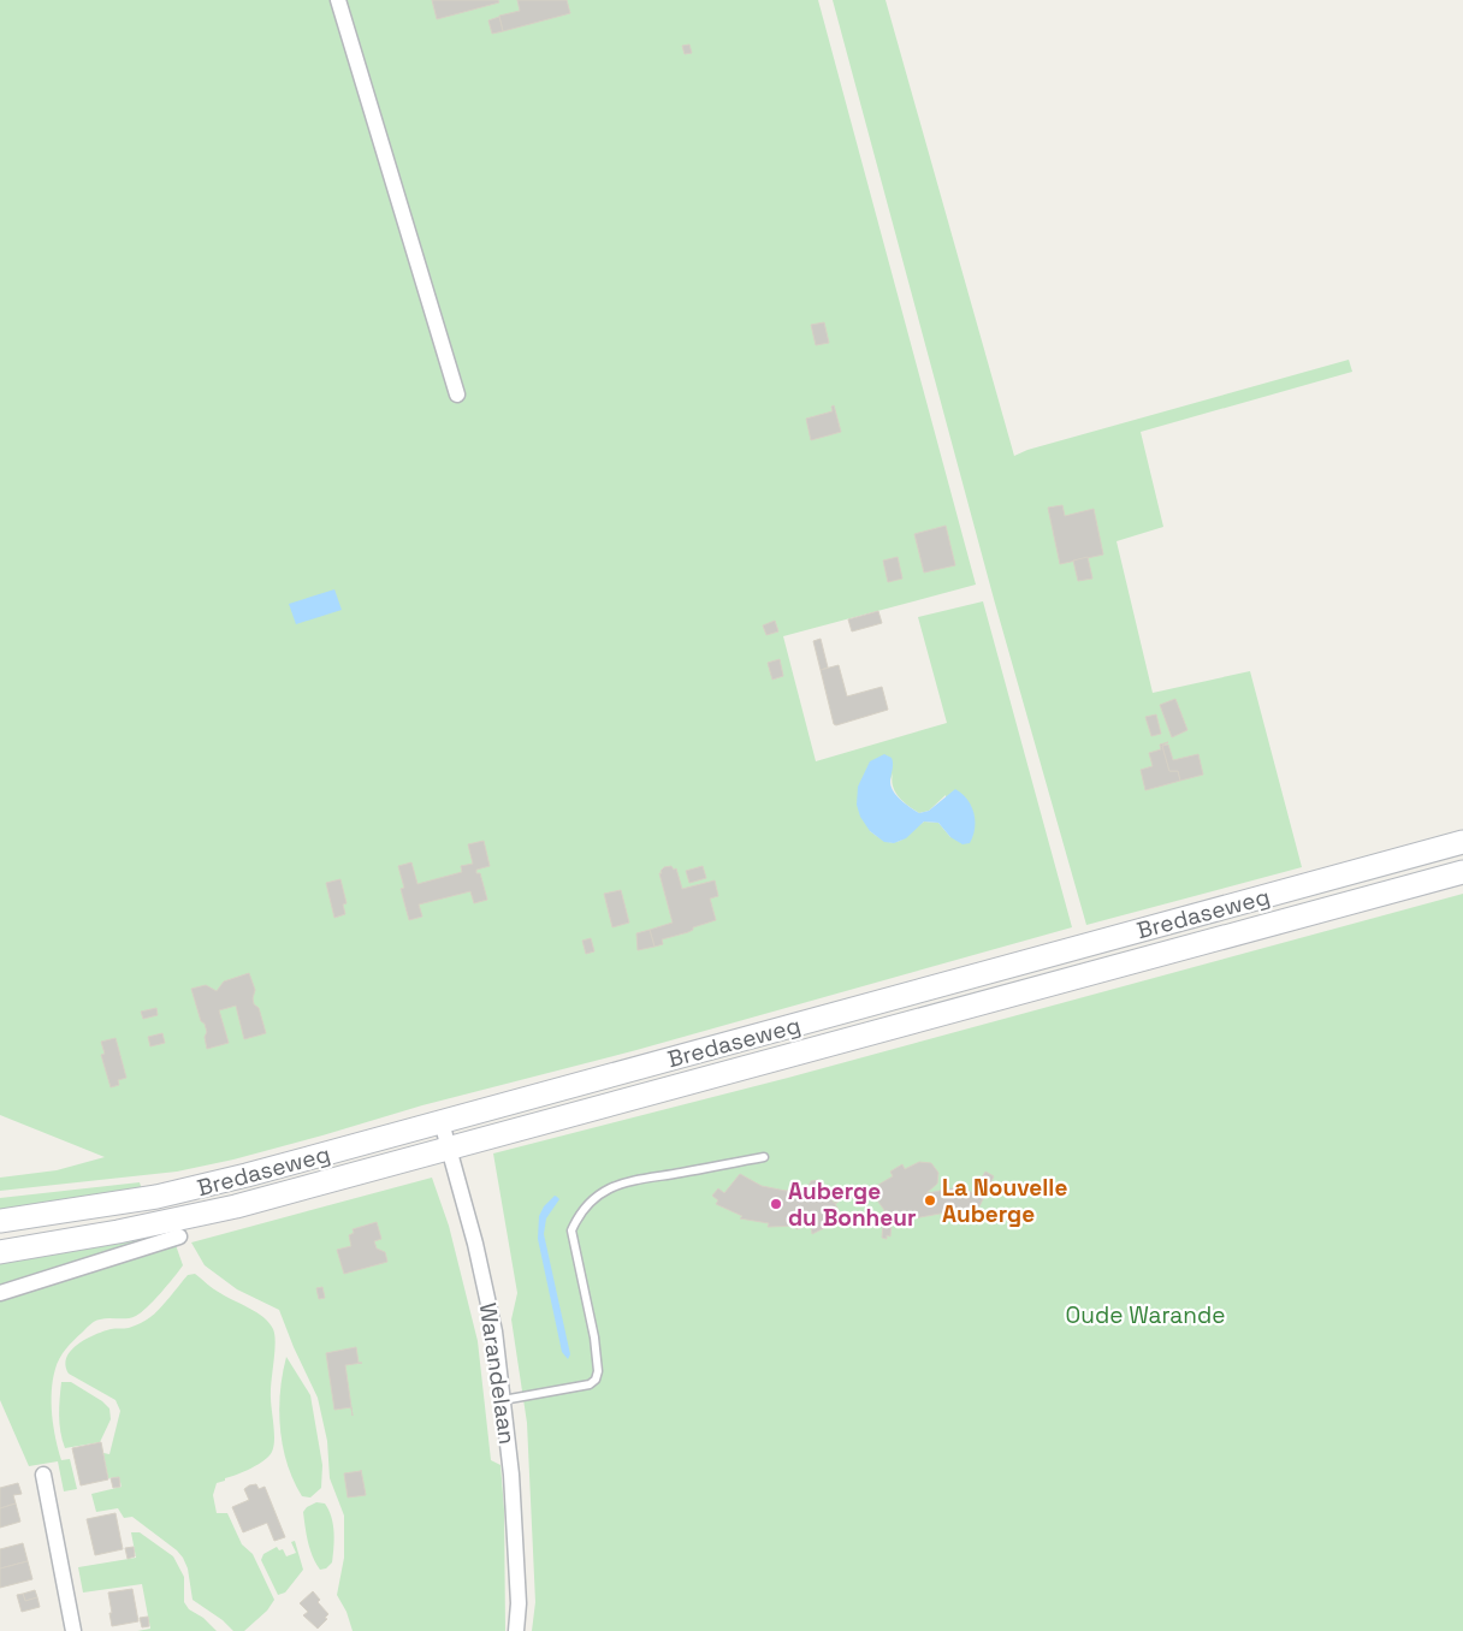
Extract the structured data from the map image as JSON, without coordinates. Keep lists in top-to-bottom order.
{
  "streets": {
    "main road": ["Bredaseweg"],
    "street": ["Warandelaan"]
  },
  "crossings": [
    ["Bredaseweg", "Warandelaan"]
  ],
  "parks": ["Oude Warande"],
  "places": ["La Nouvelle Auberge", "Auberge du Bonheur"]
}
